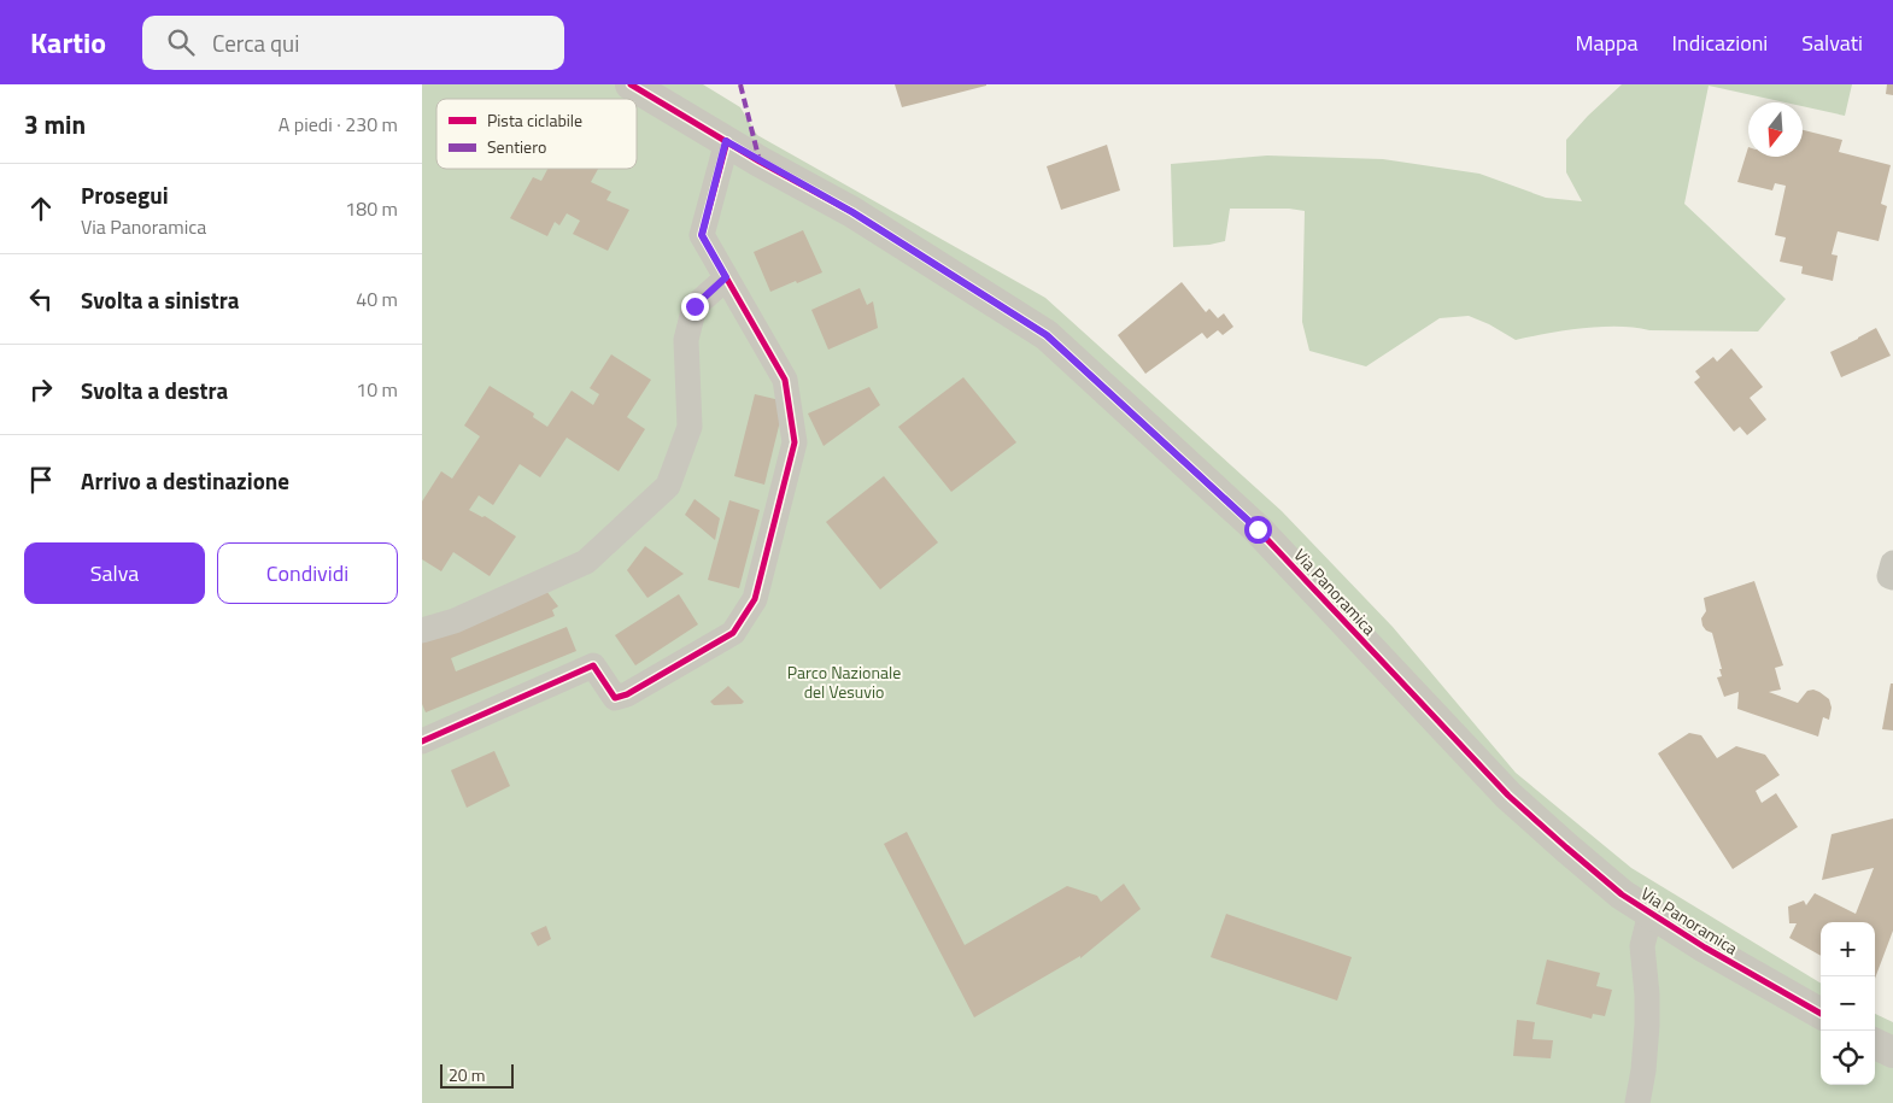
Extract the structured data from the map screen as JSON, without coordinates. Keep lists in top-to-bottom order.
{
  "streets": {
    "street": ["Via Panoramica"]
  },
  "parks": ["Parco Nazionale del Vesuvio"],
  "legend": ["Pista ciclabile", "Sentiero"],
  "scale_bar": "20 m",
  "north": "bottom",
  "page": {
    "header": "Kartio",
    "search": "Cerca qui",
    "nav": ["Mappa", "Indicazioni", "Salvati"],
    "heading": ["3 min", "A piedi · 230 m"],
    "list": [
      ["Prosegui", "Via Panoramica", "180 m"],
      ["Svolta a sinistra", "40 m"],
      ["Svolta a destra", "10 m"],
      "Arrivo a destinazione"
    ],
    "buttons": ["Salva", "Condividi"],
    "map_buttons": ["+", "−"],
    "scale": "20 m"
  }
}
